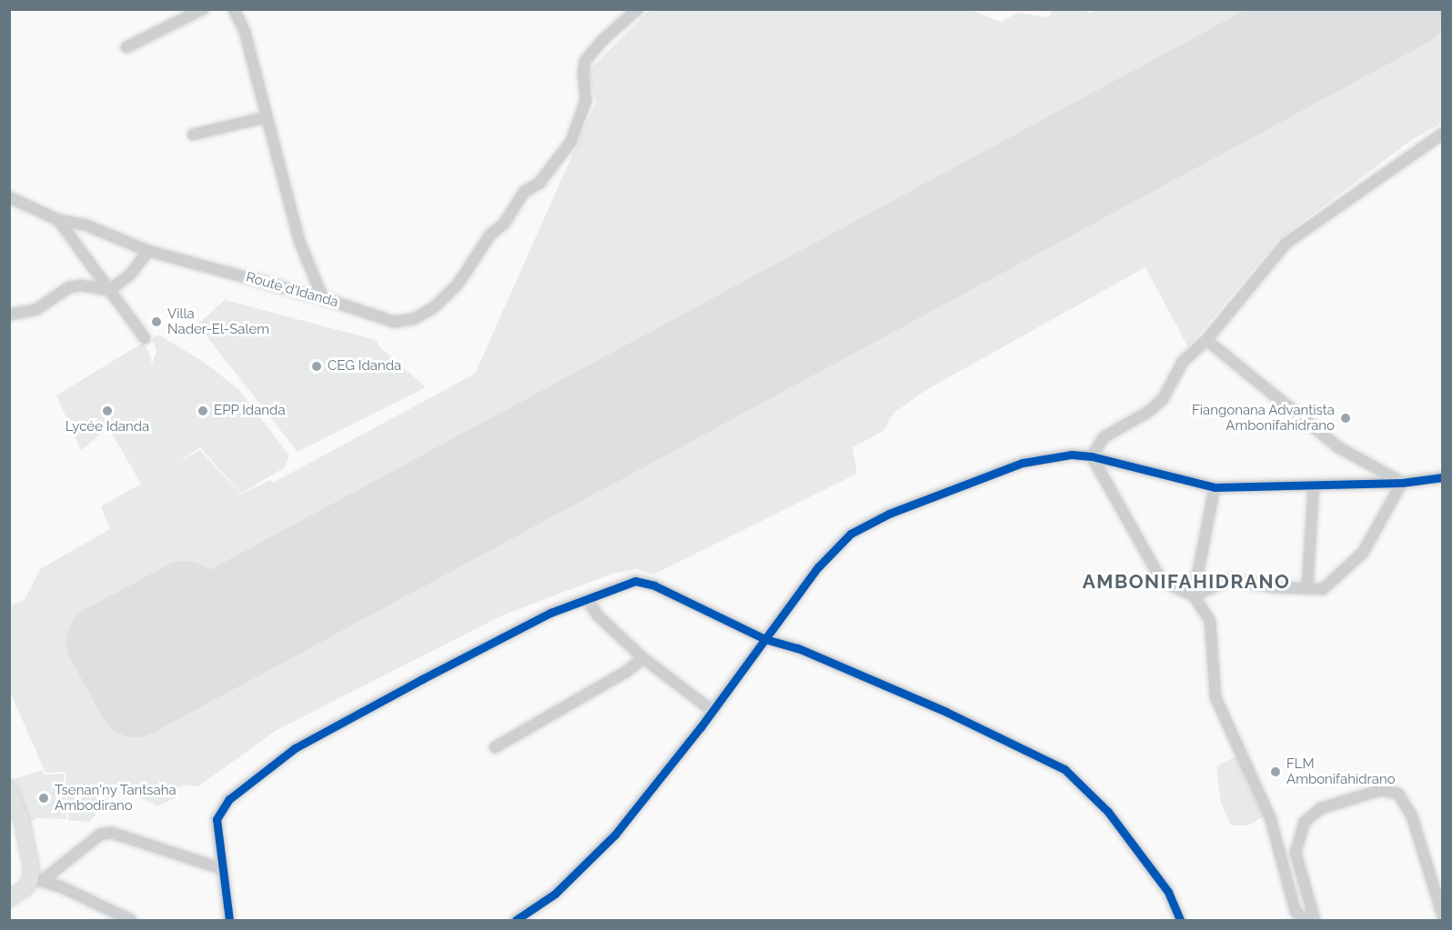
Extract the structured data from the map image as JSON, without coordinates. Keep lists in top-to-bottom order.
{
  "streets": {
    "street": ["Route d'Idanda"]
  },
  "districts": ["AMBONIFAHIDRANO"],
  "places": [
    "Villa Nader-El-Salem",
    "CEG Idanda",
    "Lycée Idanda",
    "EPP Idanda",
    "Fiangonana Advantista Ambonifahidrano",
    "FLM Ambonifahidrano",
    "Tsenan'ny Tantsaha Ambodirano"
  ]
}
